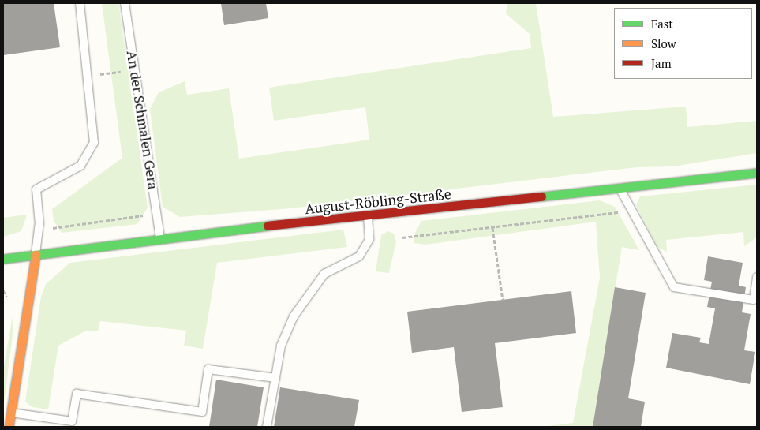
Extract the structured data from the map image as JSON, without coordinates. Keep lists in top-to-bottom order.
{
  "streets": {
    "street": ["August-Röbling-Straße"],
    "lane": ["An der Schmalen Gera"]
  },
  "crossings": [
    ["An der Schmalen Gera", "August-Röbling-Straße"]
  ],
  "legend": ["Fast", "Slow", "Jam"]
}
